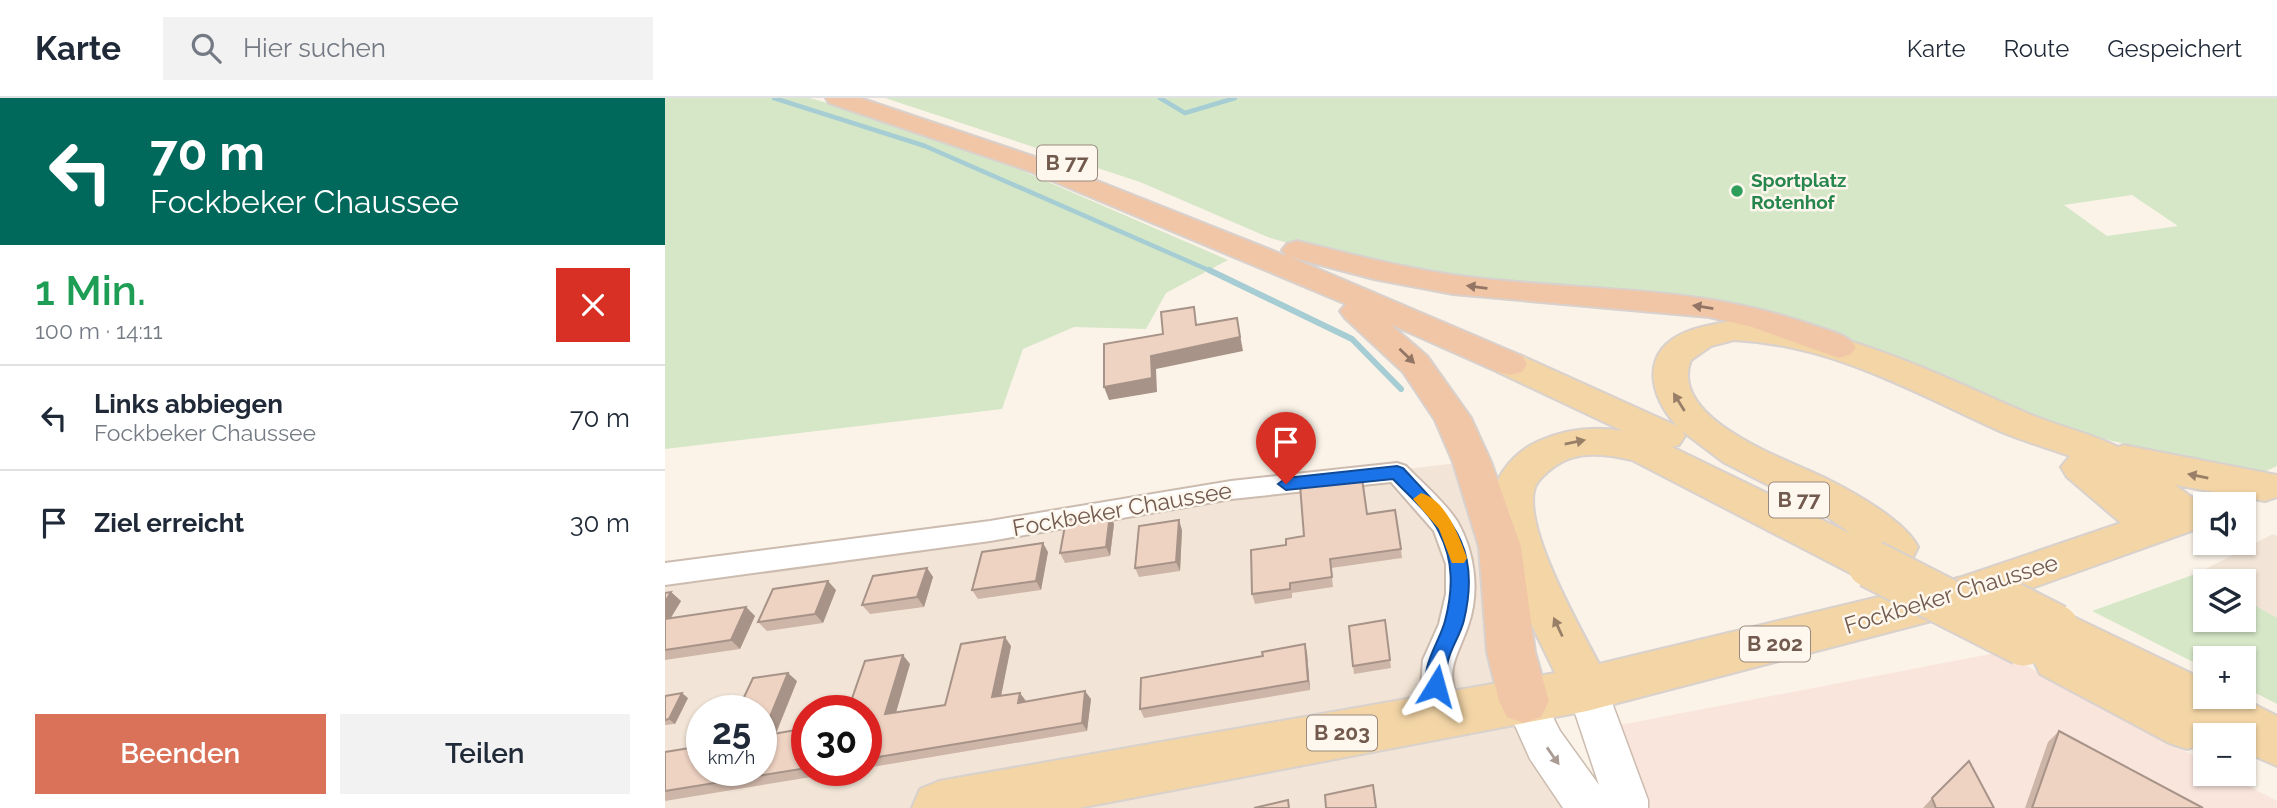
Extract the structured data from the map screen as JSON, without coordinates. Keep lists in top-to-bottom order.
{
  "streets": {
    "highway": ["B 77"],
    "main road": ["Fockbeker Chaussee", "B 202", "B 203"]
  },
  "places": ["Sportplatz Rotenhof"],
  "page": {
    "header": "Karte",
    "search": "Hier suchen",
    "nav": ["Karte", "Route", "Gespeichert"],
    "turn": ["70 m", "Fockbeker Chaussee"],
    "heading": ["1 Min.", "100 m · 14:11"],
    "list": [
      {
        "name": "Links abbiegen",
        "note": "Fockbeker Chaussee",
        "value": "70 m"
      },
      {
        "name": "Ziel erreicht",
        "value": "30 m"
      }
    ],
    "map_buttons": ["+", "−"],
    "speed": "25 km/h",
    "limit": "30",
    "buttons": ["Beenden", "Teilen"]
  }
}
